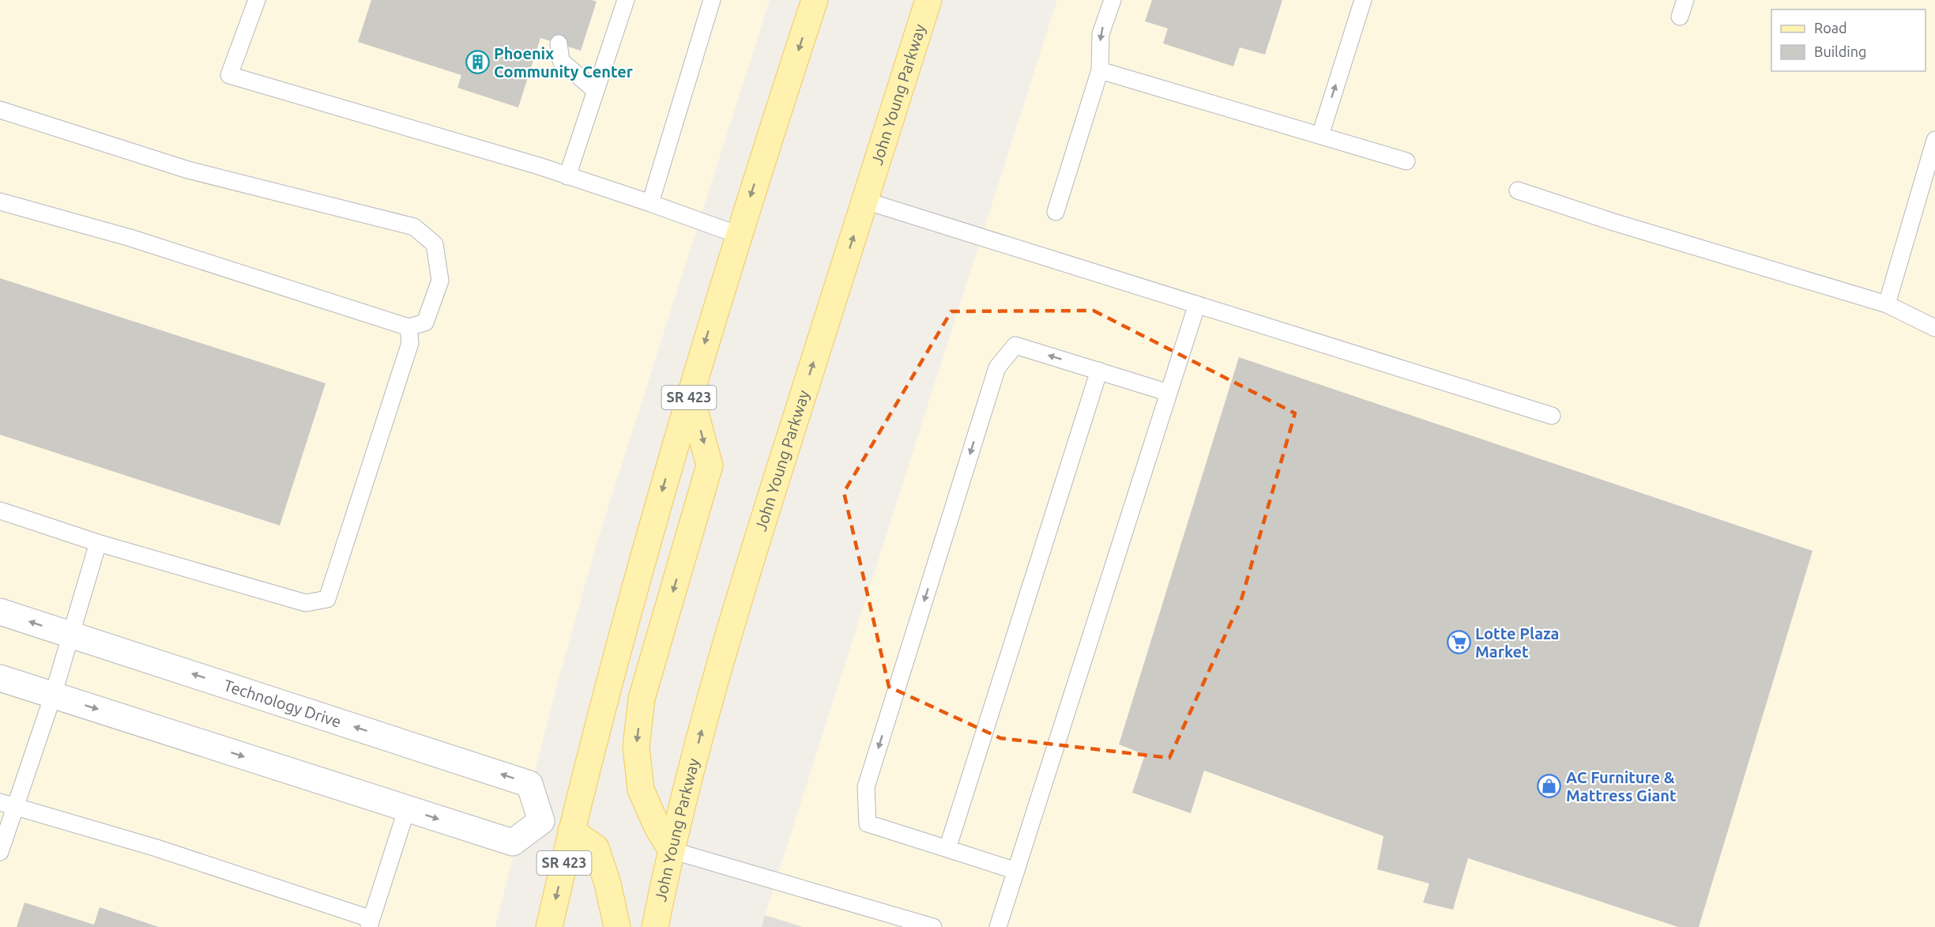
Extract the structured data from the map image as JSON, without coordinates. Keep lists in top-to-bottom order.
{
  "streets": {
    "main road": ["John Young Parkway", "SR 423"],
    "street": ["Technology Drive"]
  },
  "places": {
    "building": ["Phoenix Community Center"],
    "supermarket": ["Lotte Plaza Market"],
    "shop": ["AC Furniture & Mattress Giant"]
  },
  "legend": ["Road", "Building"]
}
